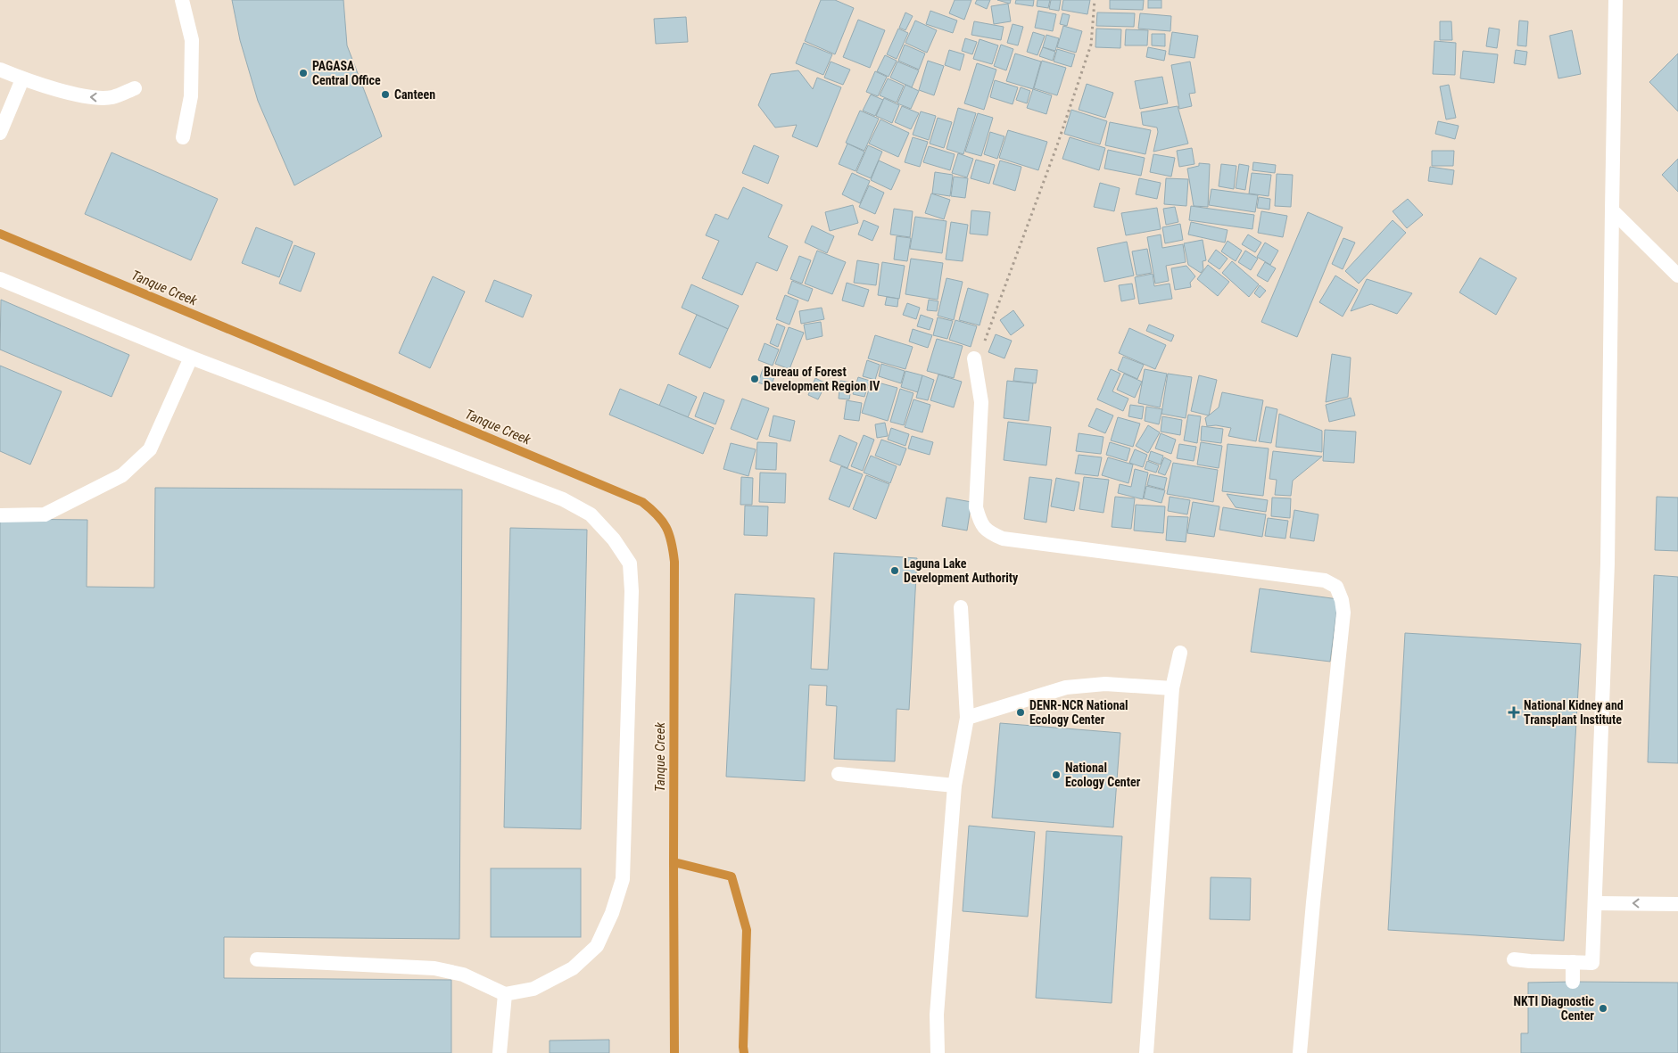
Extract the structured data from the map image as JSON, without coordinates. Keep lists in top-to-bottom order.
{
  "water": ["Tanque Creek"],
  "places": {
    "other": [
      "PAGASA Central Office",
      "Canteen",
      "Bureau of Forest Development Region IV",
      "Laguna Lake Development Authority",
      "DENR-NCR National Ecology Center",
      "National Ecology Center",
      "NKTI Diagnostic Center"
    ],
    "health": ["National Kidney and Transplant Institute"]
  }
}
